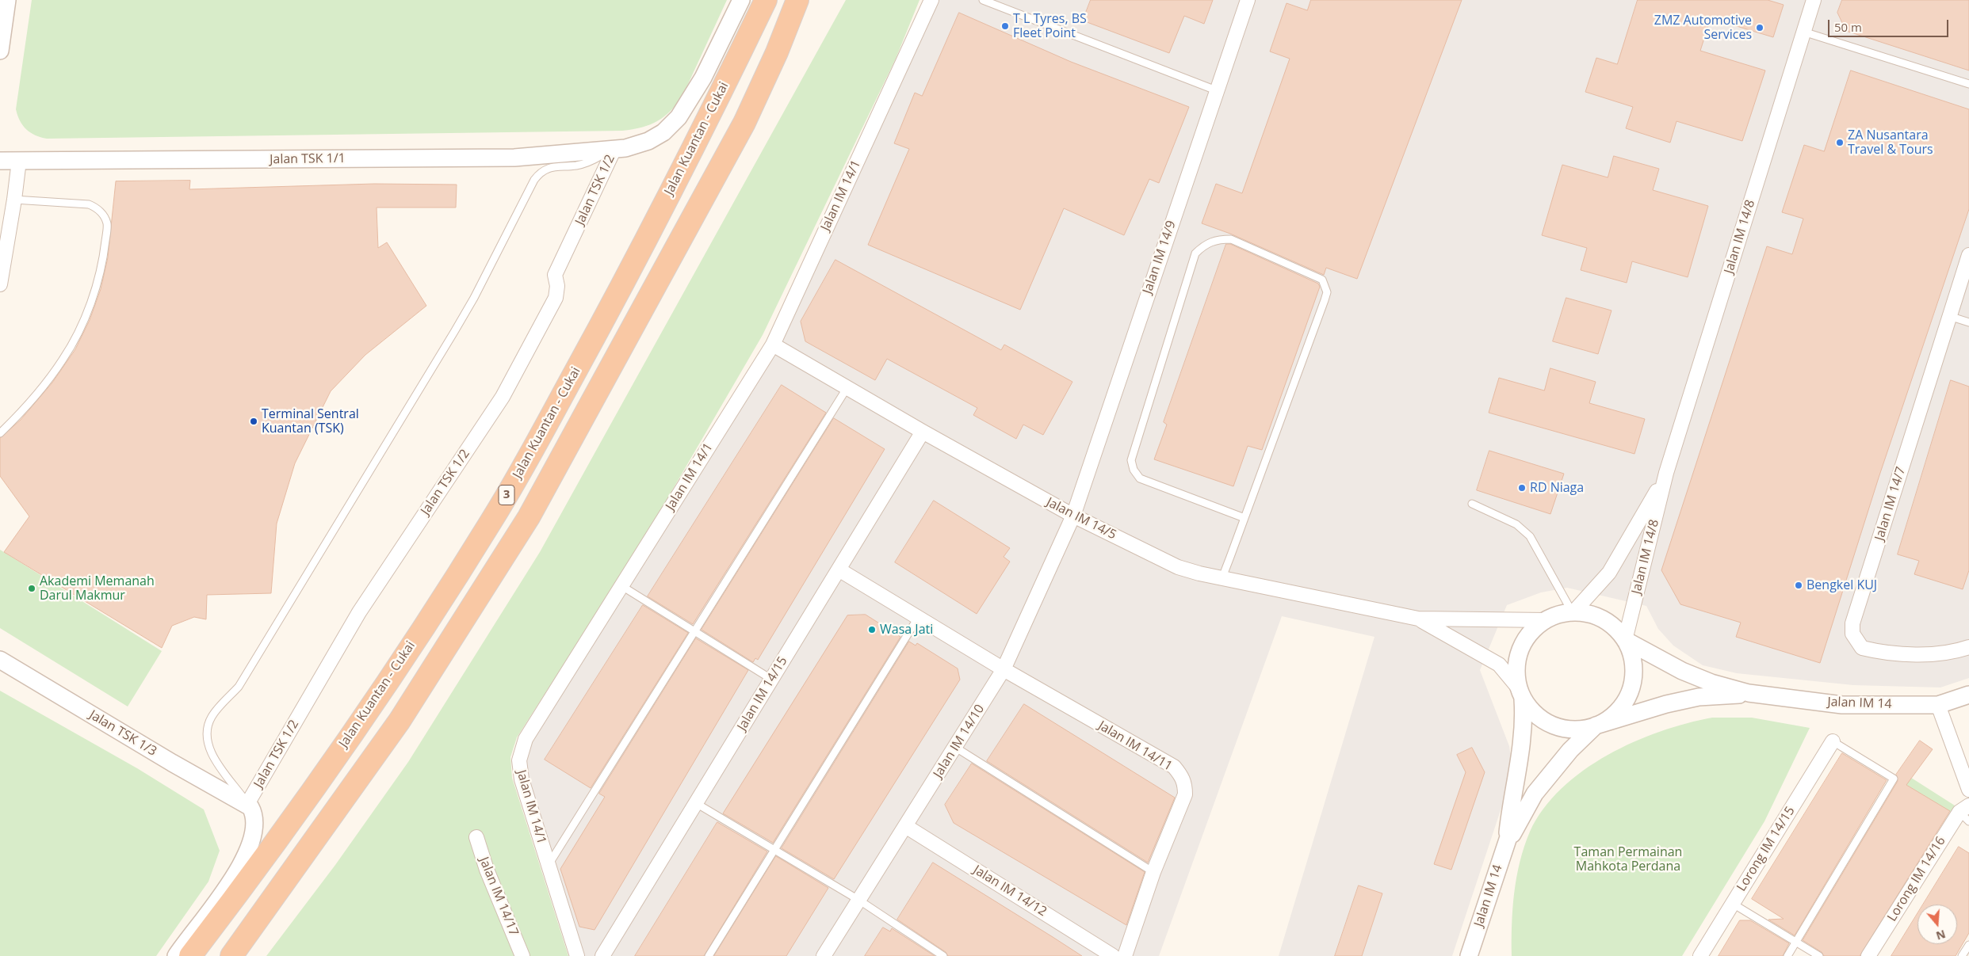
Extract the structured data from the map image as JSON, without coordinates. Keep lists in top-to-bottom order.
{
  "streets": {
    "highway": ["Jalan Kuantan - Cukai", "3"],
    "street": [
      "Jalan TSK 1/1",
      "Jalan TSK 1/2",
      "Jalan IM 14/1",
      "Jalan IM 14/8",
      "Jalan IM 14/9",
      "Jalan IM 14/7",
      "Jalan IM 14/5",
      "Jalan IM 14/15",
      "Jalan IM 14",
      "Jalan TSK 1/3",
      "Jalan IM 14/10",
      "Jalan IM 14/11",
      "Lorong IM 14/15",
      "Lorong IM 14/16",
      "Jalan IM 14/12",
      "Jalan IM 14/17"
    ]
  },
  "crossings": [
    ["Jalan TSK 1/1", "Jalan TSK 1/2"],
    ["Jalan TSK 1/2", "Jalan TSK 1/3"],
    ["Jalan IM 14/1", "Jalan IM 14/5"],
    ["Jalan IM 14/9", "Jalan IM 14/5"],
    ["Jalan IM 14/9", "Jalan IM 14/10"],
    ["Jalan IM 14/5", "Jalan IM 14/15"],
    ["Jalan IM 14/5", "Jalan IM 14/10"],
    ["Jalan IM 14/15", "Jalan IM 14/11"],
    ["Jalan IM 14/10", "Jalan IM 14/11"],
    ["Jalan IM 14/10", "Jalan IM 14/12"]
  ],
  "parks": ["Taman Permainan Mahkota Perdana"],
  "places": [
    "T L Tyres, BS Fleet Point",
    "ZMZ Automotive Services",
    "ZA Nusantara Travel & Tours",
    "Terminal Sentral Kuantan (TSK)",
    "RD Niaga",
    "Bengkel KUJ",
    "Akademi Memanah Darul Makmur",
    "Wasa Jati"
  ],
  "scale_bar": "50 m",
  "north": "bottom"
}
